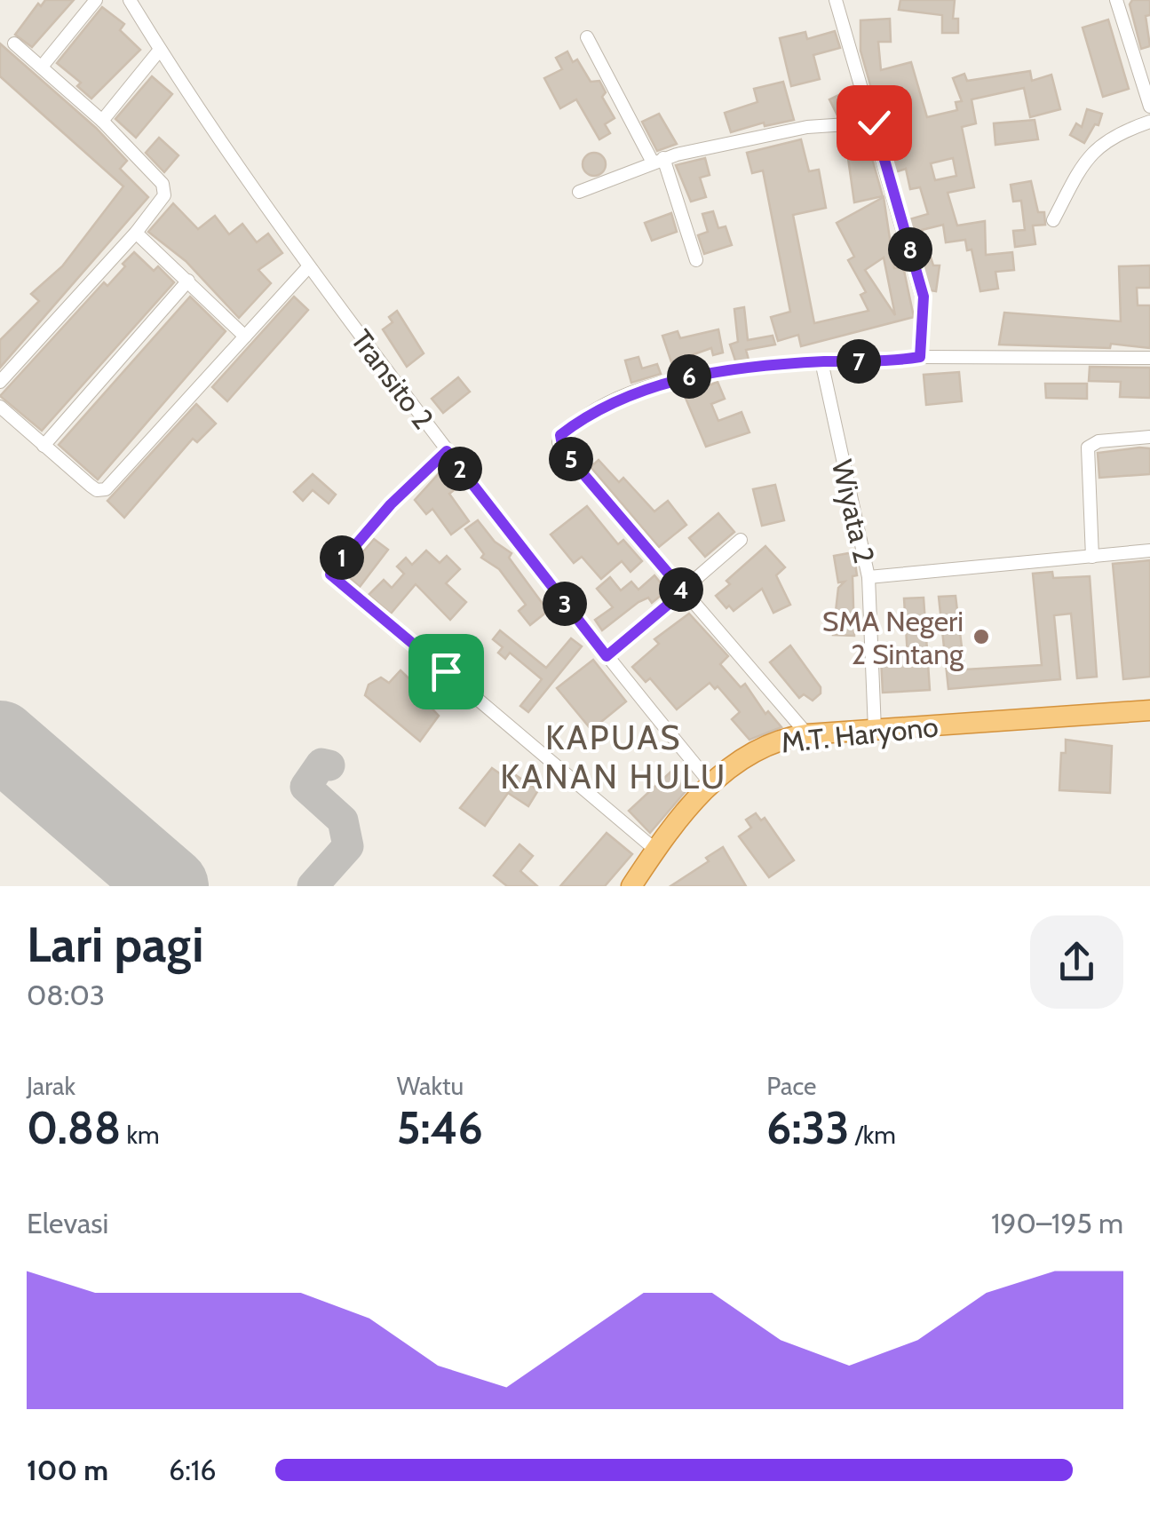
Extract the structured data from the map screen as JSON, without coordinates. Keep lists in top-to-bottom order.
{
  "streets": {
    "highway": ["M.T. Haryono"],
    "street": ["Transito 2", "Wiyata 2"]
  },
  "crossings": [
    ["Transito 2", "M.T. Haryono"],
    ["Wiyata 2", "M.T. Haryono"]
  ],
  "districts": ["KAPUAS KANAN HULU"],
  "places": ["SMA Negeri 2 Sintang"],
  "page": {
    "pins": [
      "8",
      "7",
      "6",
      "5",
      "2",
      "1",
      "4",
      "3"
    ],
    "heading": ["Lari pagi", "08:03"],
    "stats": [
      ["Jarak", "0.88 km"],
      ["Waktu", "5:46"],
      ["Pace", "6:33 /km"]
    ],
    "chart": ["Elevasi", "190–195 m"],
    "list": [
      {
        "name": "100 m",
        "note": "6:16"
      }
    ]
  }
}
